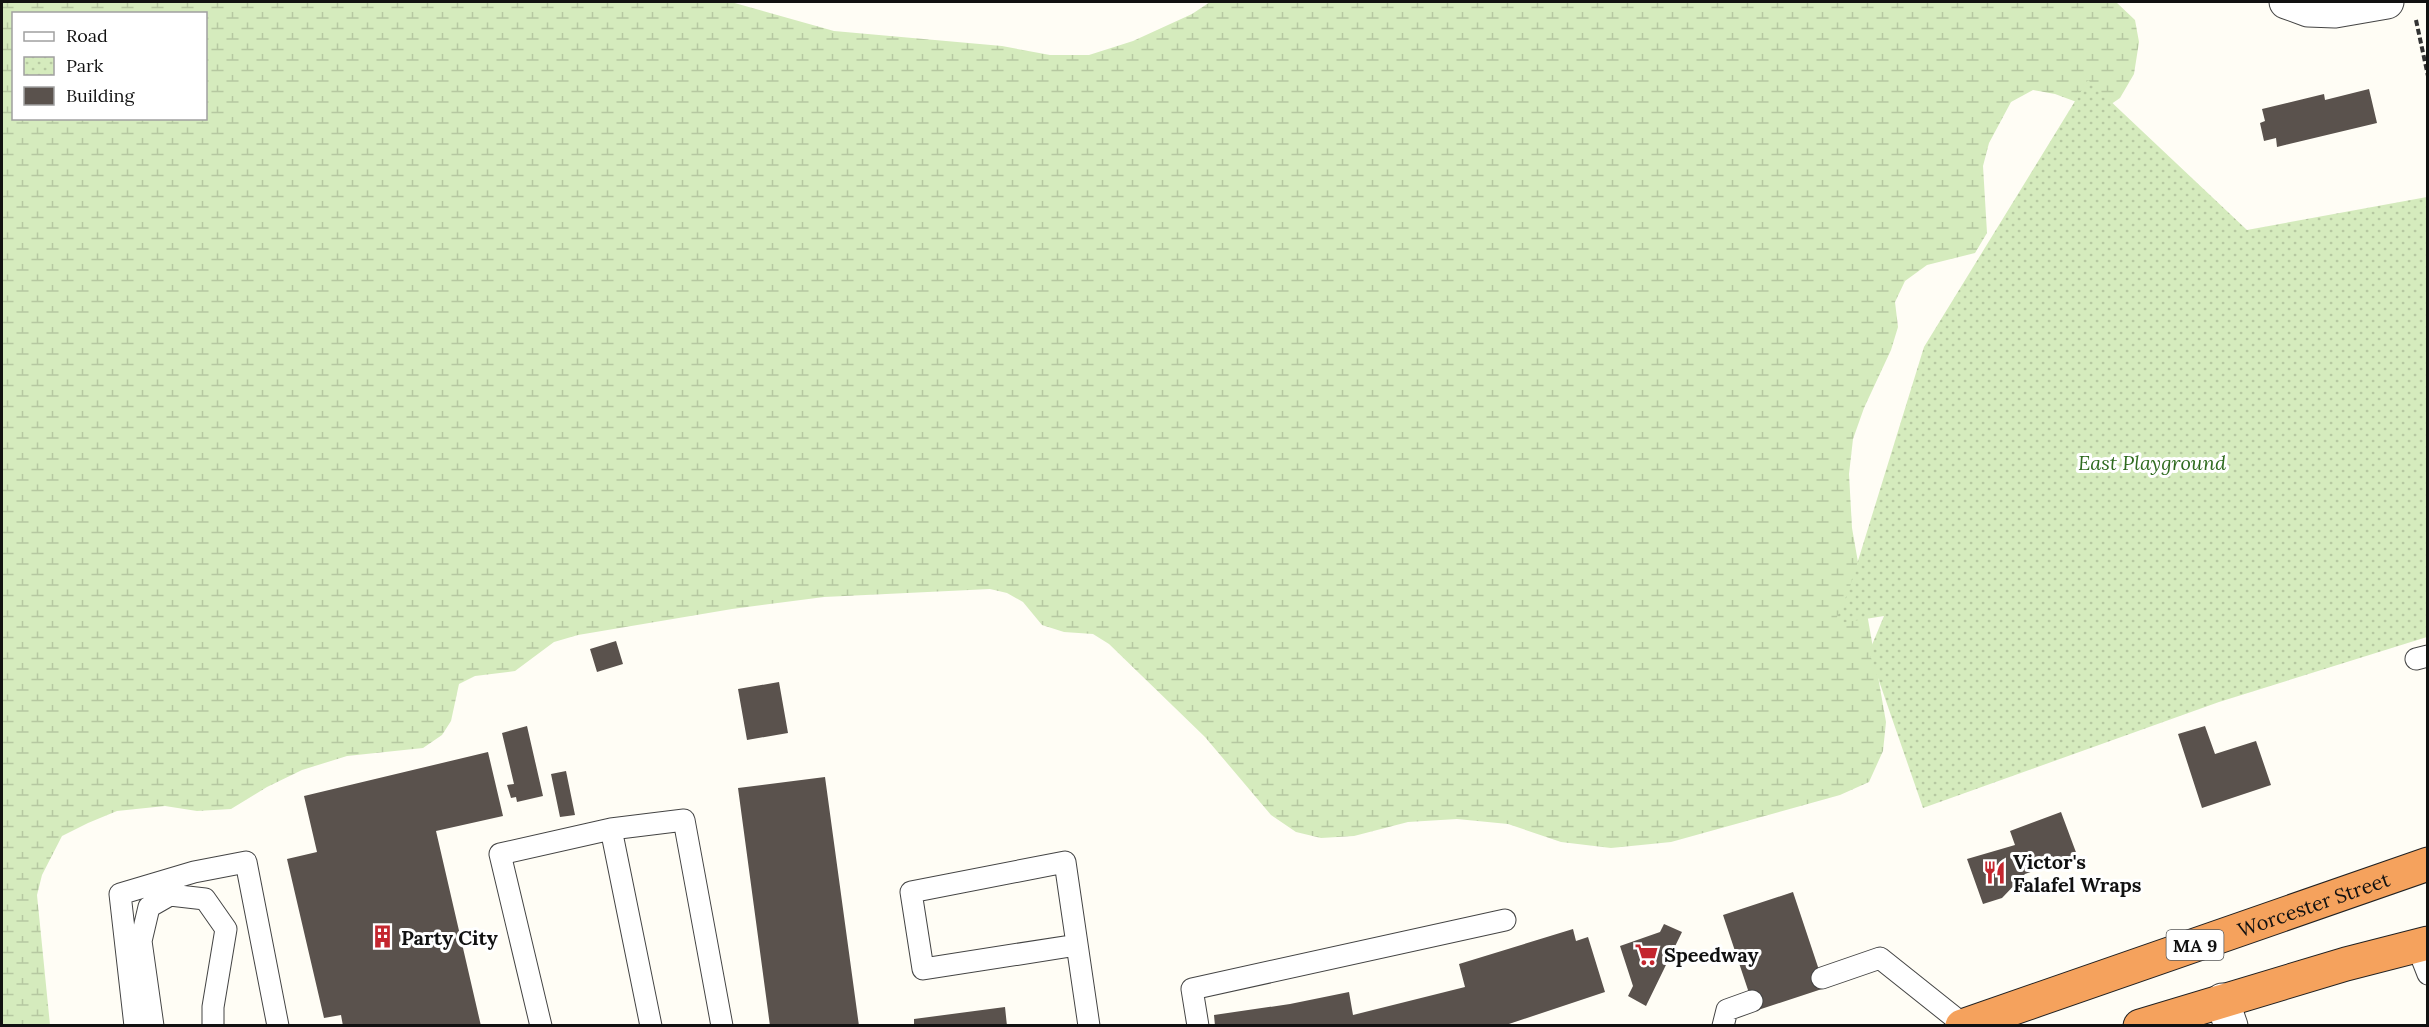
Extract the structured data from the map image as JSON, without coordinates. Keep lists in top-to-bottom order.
{
  "streets": {
    "highway": ["Worcester Street", "MA 9"]
  },
  "parks": ["East Playground"],
  "places": {
    "restaurant": ["Victor's Falafel Wraps"],
    "building": ["Party City"],
    "supermarket": ["Speedway"]
  },
  "legend": ["Road", "Park", "Building"]
}
